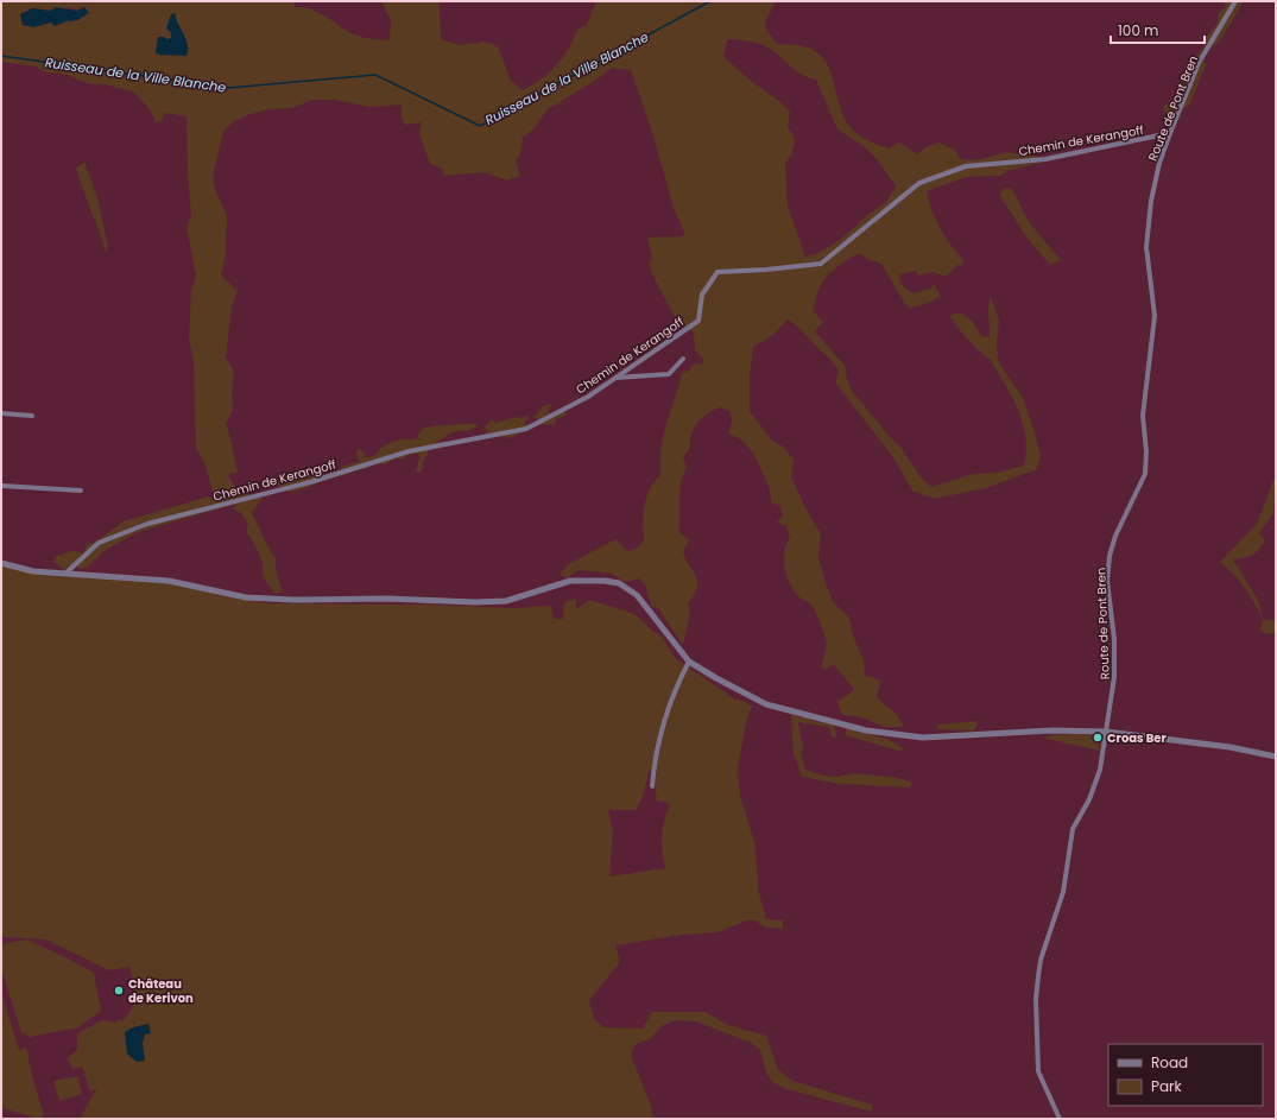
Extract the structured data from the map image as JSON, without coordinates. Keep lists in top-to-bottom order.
{
  "streets": {
    "street": ["Route de Pont Bren", "Chemin de Kerangoff"]
  },
  "crossings": [
    ["Route de Pont Bren", "Chemin de Kerangoff"]
  ],
  "water": ["Ruisseau de la Ville Blanche"],
  "places": ["Croas Ber", "Château de Kerivon"],
  "legend": ["Road", "Park"],
  "scale_bar": "100 m"
}
